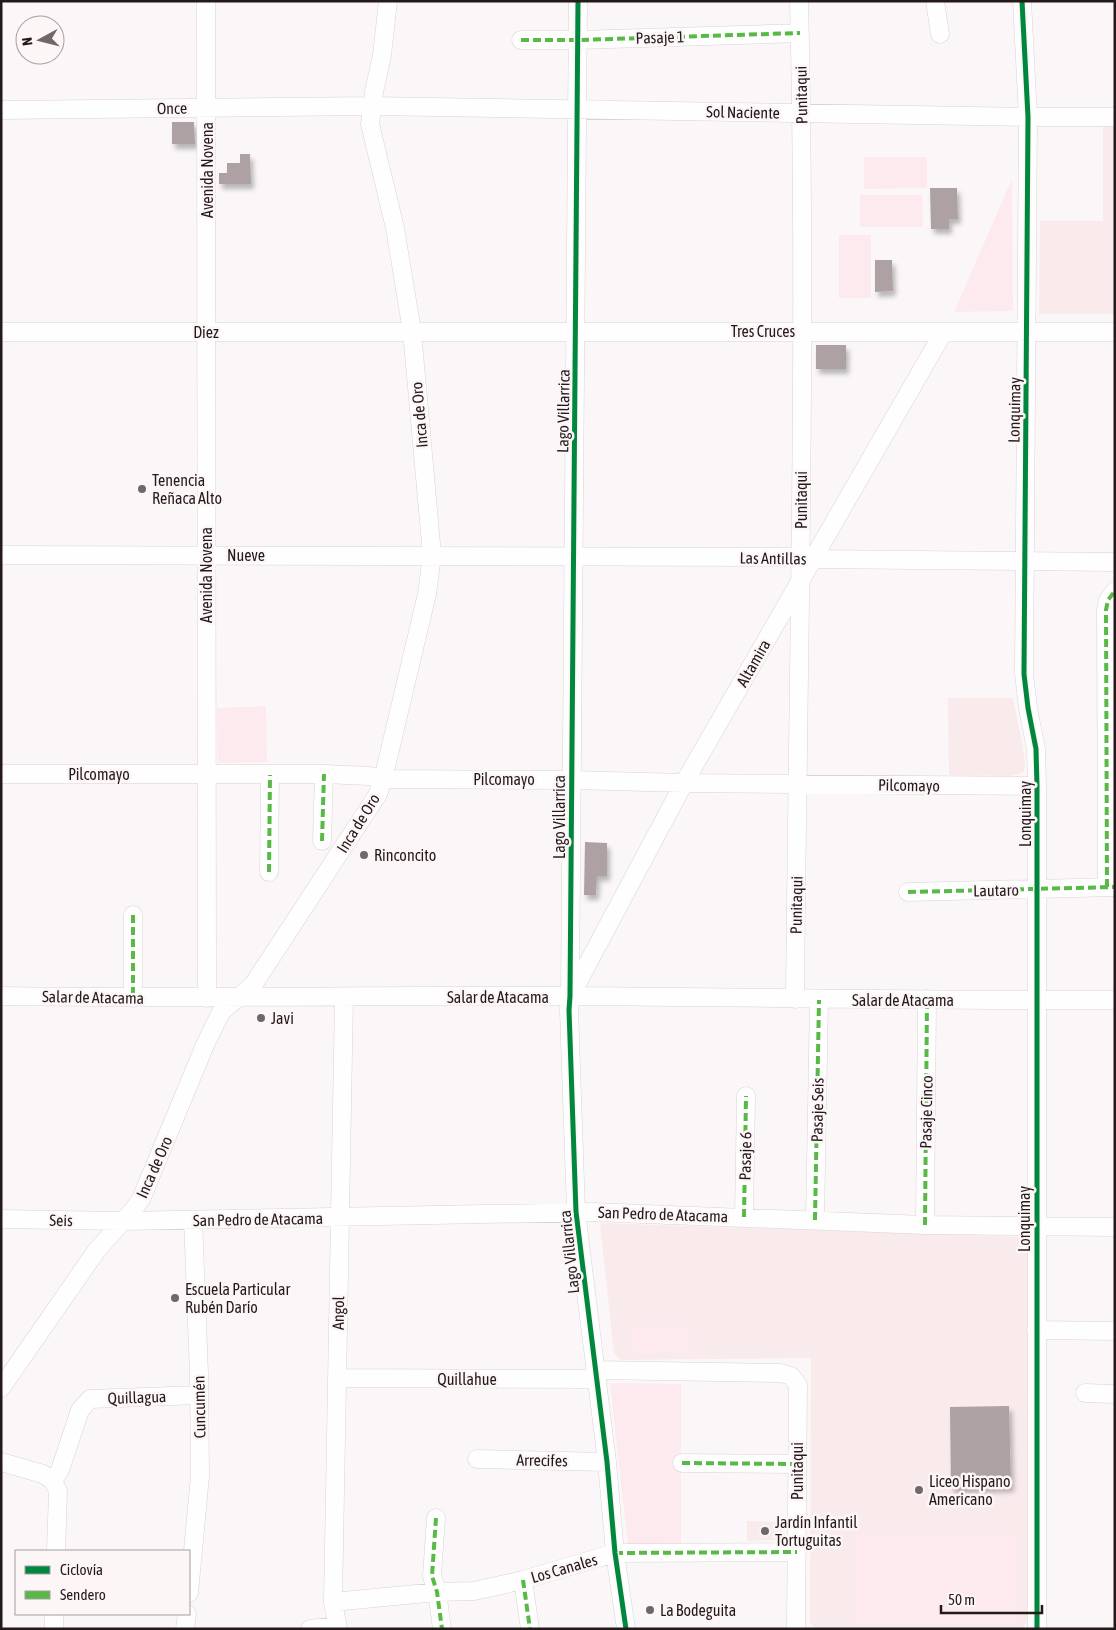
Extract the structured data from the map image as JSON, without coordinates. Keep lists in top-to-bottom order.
{
  "streets": {
    "street": [
      "Pasaje 1",
      "Punitaqui",
      "Once",
      "Sol Naciente",
      "Avenida Novena",
      "Tres Cruces",
      "Diez",
      "Lonquimay",
      "Lago Villarrica",
      "Inca de Oro",
      "Nueve",
      "Las Antillas",
      "Altamira",
      "Pilcomayo",
      "Lautaro",
      "Salar de Atacama",
      "Pasaje Seis",
      "Pasaje Cinco",
      "Pasaje 6",
      "San Pedro de Atacama",
      "Seis",
      "Angol",
      "Quillahue",
      "Quillagua",
      "Cuncumén",
      "Arrecifes",
      "Los Canales"
    ]
  },
  "crossings": [
    ["Pasaje 1", "Punitaqui"],
    ["Pasaje 1", "Lago Villarrica"],
    ["Punitaqui", "Sol Naciente"],
    ["Punitaqui", "Tres Cruces"],
    ["Punitaqui", "Las Antillas"],
    ["Punitaqui", "Altamira"],
    ["Punitaqui", "Pilcomayo"],
    ["Punitaqui", "Salar de Atacama"],
    ["Punitaqui", "Quillahue"],
    ["Punitaqui", "Los Canales"],
    ["Once", "Sol Naciente"],
    ["Once", "Avenida Novena"],
    ["Once", "Inca de Oro"],
    ["Sol Naciente", "Lonquimay"],
    ["Sol Naciente", "Lago Villarrica"],
    ["Sol Naciente", "Inca de Oro"],
    ["Avenida Novena", "Diez"],
    ["Avenida Novena", "Nueve"],
    ["Avenida Novena", "Pilcomayo"],
    ["Avenida Novena", "Salar de Atacama"],
    ["Tres Cruces", "Diez"],
    ["Tres Cruces", "Lonquimay"],
    ["Tres Cruces", "Lago Villarrica"],
    ["Tres Cruces", "Inca de Oro"],
    ["Diez", "Inca de Oro"],
    ["Lonquimay", "Las Antillas"],
    ["Lonquimay", "Pilcomayo"],
    ["Lonquimay", "Lautaro"],
    ["Lonquimay", "Salar de Atacama"],
    ["Lonquimay", "San Pedro de Atacama"],
    ["Lago Villarrica", "Las Antillas"],
    ["Lago Villarrica", "Altamira"],
    ["Lago Villarrica", "Pilcomayo"],
    ["Lago Villarrica", "Salar de Atacama"],
    ["Lago Villarrica", "San Pedro de Atacama"],
    ["Lago Villarrica", "Quillahue"],
    ["Lago Villarrica", "Arrecifes"],
    ["Lago Villarrica", "Los Canales"],
    ["Inca de Oro", "Nueve"],
    ["Inca de Oro", "Las Antillas"],
    ["Inca de Oro", "Pilcomayo"],
    ["Inca de Oro", "Salar de Atacama"],
    ["Inca de Oro", "San Pedro de Atacama"],
    ["Inca de Oro", "Seis"],
    ["Nueve", "Las Antillas"],
    ["Altamira", "Pilcomayo"],
    ["Altamira", "Salar de Atacama"],
    ["Salar de Atacama", "Pasaje Seis"],
    ["Salar de Atacama", "Pasaje Cinco"],
    ["Salar de Atacama", "Angol"],
    ["Pasaje Seis", "San Pedro de Atacama"],
    ["Pasaje Cinco", "San Pedro de Atacama"],
    ["Pasaje 6", "San Pedro de Atacama"],
    ["San Pedro de Atacama", "Seis"],
    ["San Pedro de Atacama", "Angol"],
    ["San Pedro de Atacama", "Cuncumén"],
    ["Angol", "Quillahue"],
    ["Angol", "Los Canales"],
    ["Quillagua", "Cuncumén"]
  ],
  "places": [
    "Tenencia Reñaca Alto",
    "Rinconcito",
    "Javi",
    "Escuela Particular Rubén Darío",
    "Liceo Hispano Americano",
    "Jardín Infantil Tortuguitas",
    "La Bodeguita"
  ],
  "legend": ["Ciclovía", "Sendero"],
  "scale_bar": "50 m",
  "north": "left"
}
